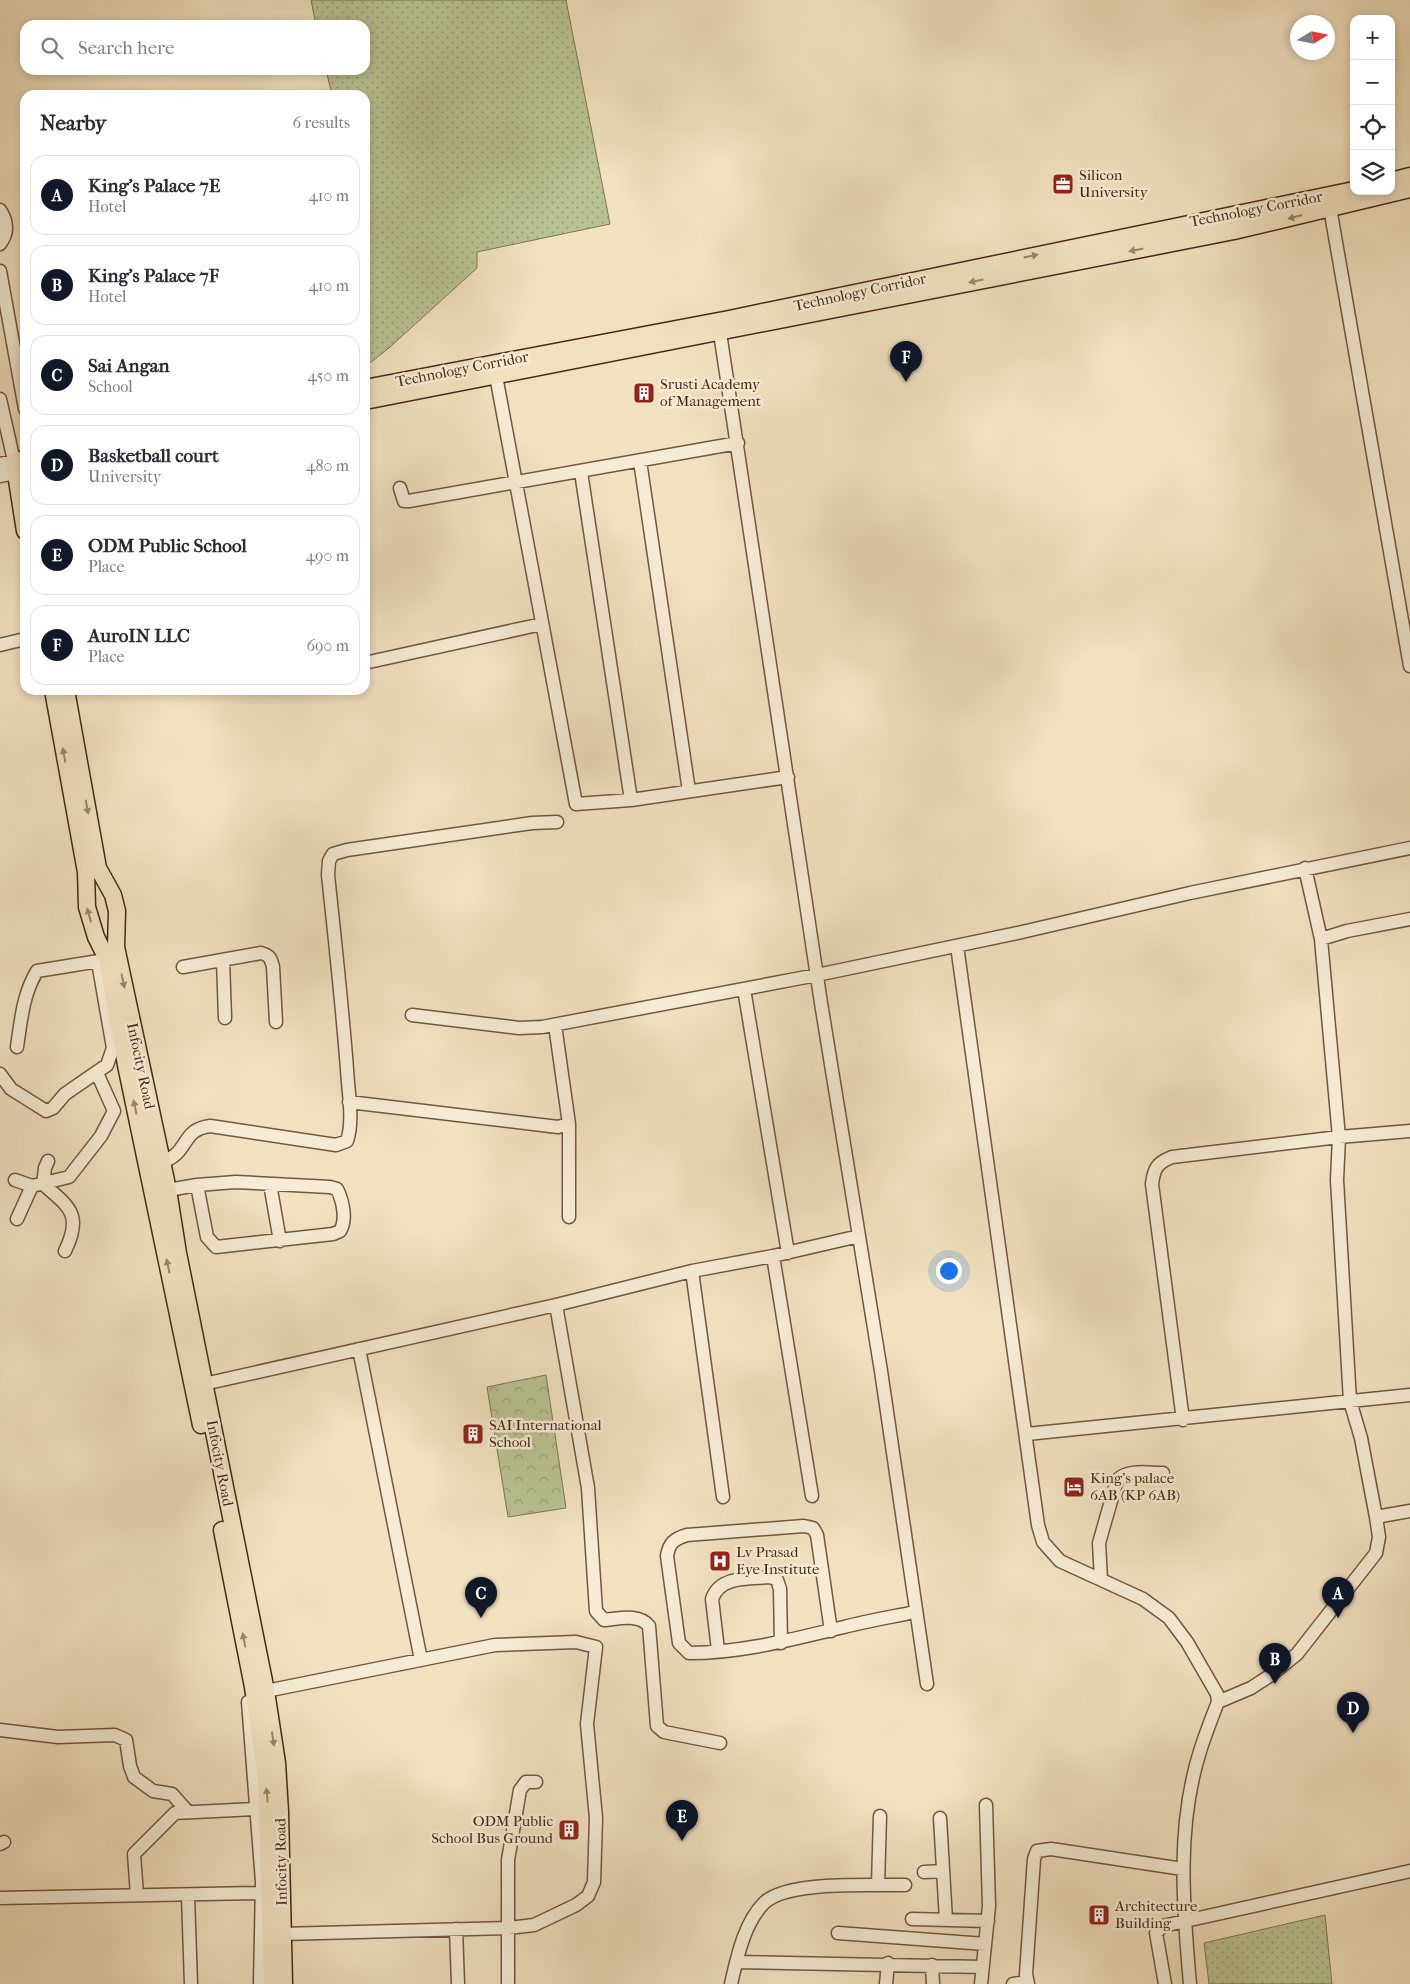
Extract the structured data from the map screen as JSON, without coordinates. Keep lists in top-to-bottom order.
{
  "streets": {
    "main road": ["Technology Corridor", "Infocity Road"]
  },
  "places": {
    "office": ["Silicon University"],
    "building": [
      "Srusti Academy of Management",
      "SAI International School",
      "ODM Public School Bus Ground",
      "Architecture Building"
    ],
    "hotel": ["King's palace 6AB (KP 6AB)"],
    "hospital": ["Lv Prasad Eye Institute"]
  },
  "north": "right",
  "page": {
    "map_buttons": ["+", "−"],
    "search": "Search here",
    "heading": ["Nearby", "6 results"],
    "list": [
      {
        "mark": "A",
        "name": "King's Palace 7E",
        "note": "Hotel",
        "value": "410 m"
      },
      {
        "mark": "B",
        "name": "King's Palace 7F",
        "note": "Hotel",
        "value": "410 m"
      },
      {
        "mark": "C",
        "name": "Sai Angan",
        "note": "School",
        "value": "450 m"
      },
      {
        "mark": "D",
        "name": "Basketball court",
        "note": "University",
        "value": "480 m"
      },
      {
        "mark": "E",
        "name": "ODM Public School",
        "note": "Place",
        "value": "490 m"
      },
      {
        "mark": "F",
        "name": "AuroIN LLC",
        "note": "Place",
        "value": "690 m"
      }
    ],
    "pins": [
      "F",
      "A",
      "C",
      "B",
      "D",
      "E"
    ]
  }
}
